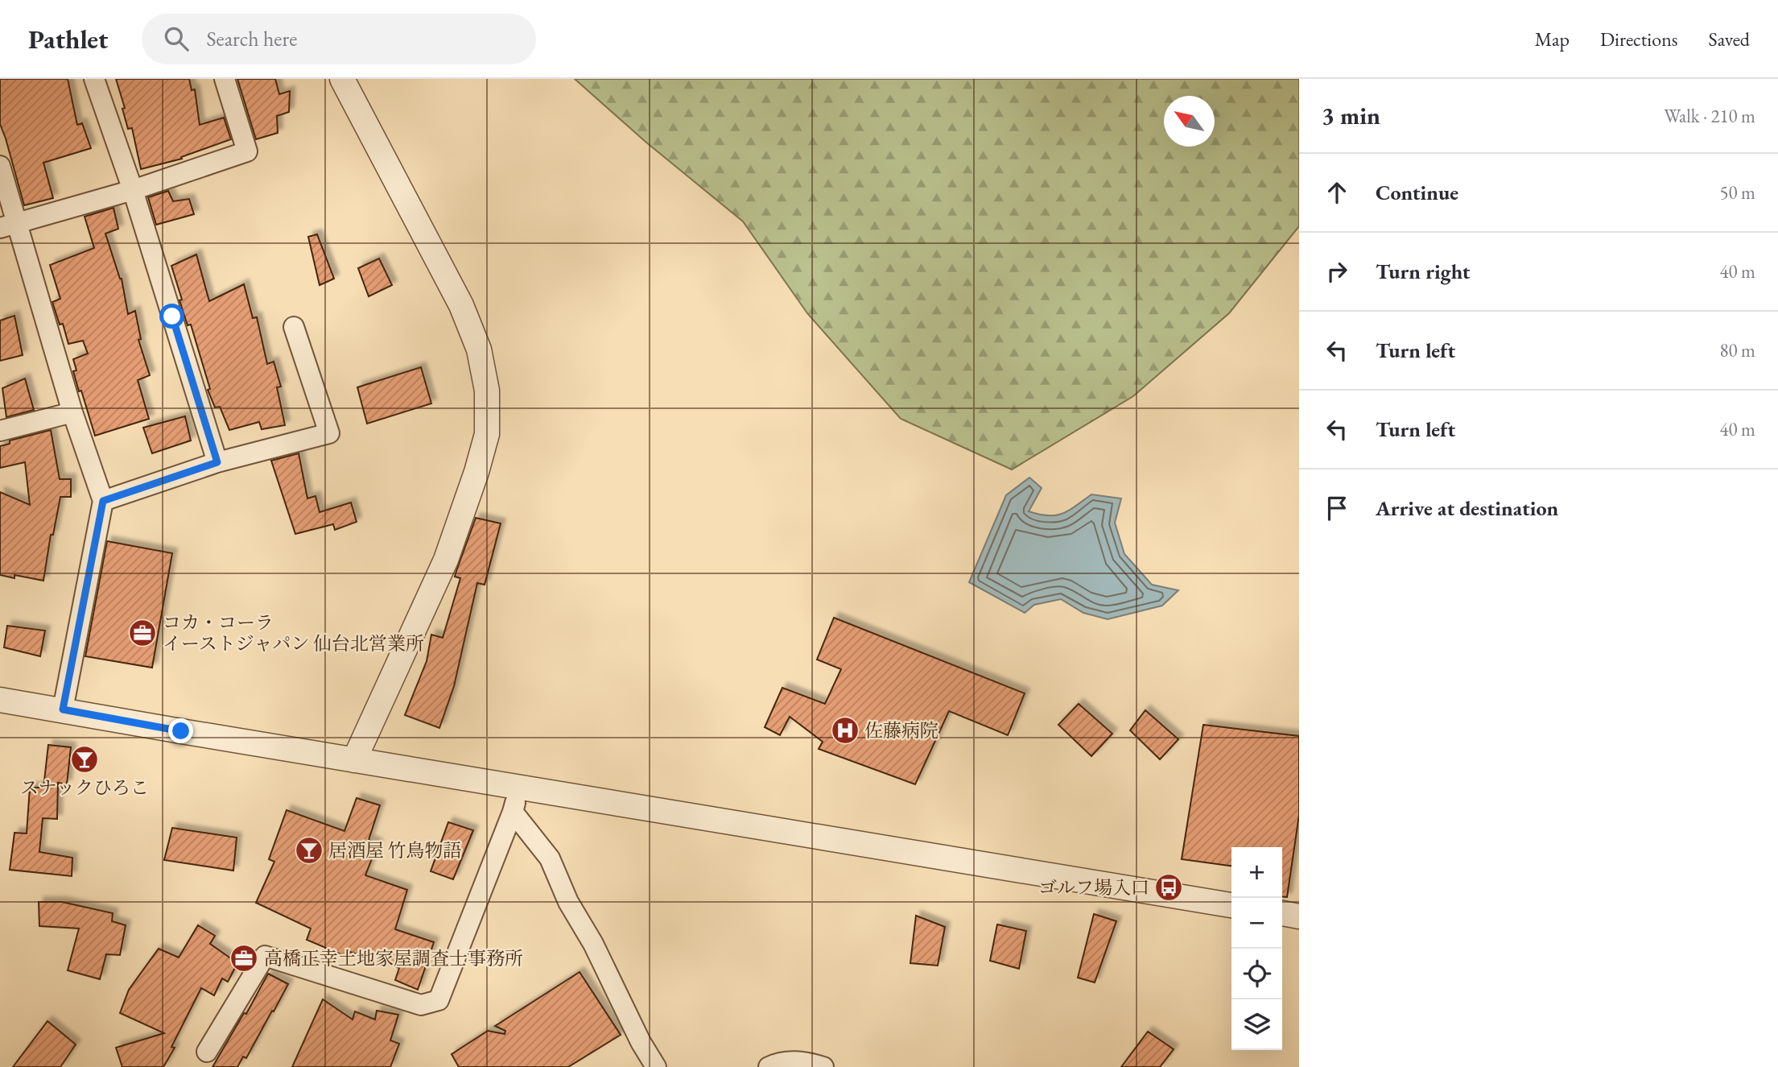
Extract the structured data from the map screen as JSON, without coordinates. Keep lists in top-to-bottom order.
{
  "places": {
    "office": ["コカ・コーラ イーストジャパン 仙台北営業所", "高橋正幸土地家屋調査士事務所"],
    "hospital": ["佐藤病院"],
    "bar": ["スナックひろこ", "居酒屋 竹鳥物語"],
    "bus stop": ["ゴルフ場入口"]
  },
  "north": "top left",
  "page": {
    "header": "Pathlet",
    "search": "Search here",
    "nav": ["Map", "Directions", "Saved"],
    "heading": ["3 min", "Walk · 210 m"],
    "list": [
      ["Continue", "50 m"],
      ["Turn right", "40 m"],
      ["Turn left", "80 m"],
      ["Turn left", "40 m"],
      "Arrive at destination"
    ],
    "map_buttons": ["+", "−"]
  }
}
